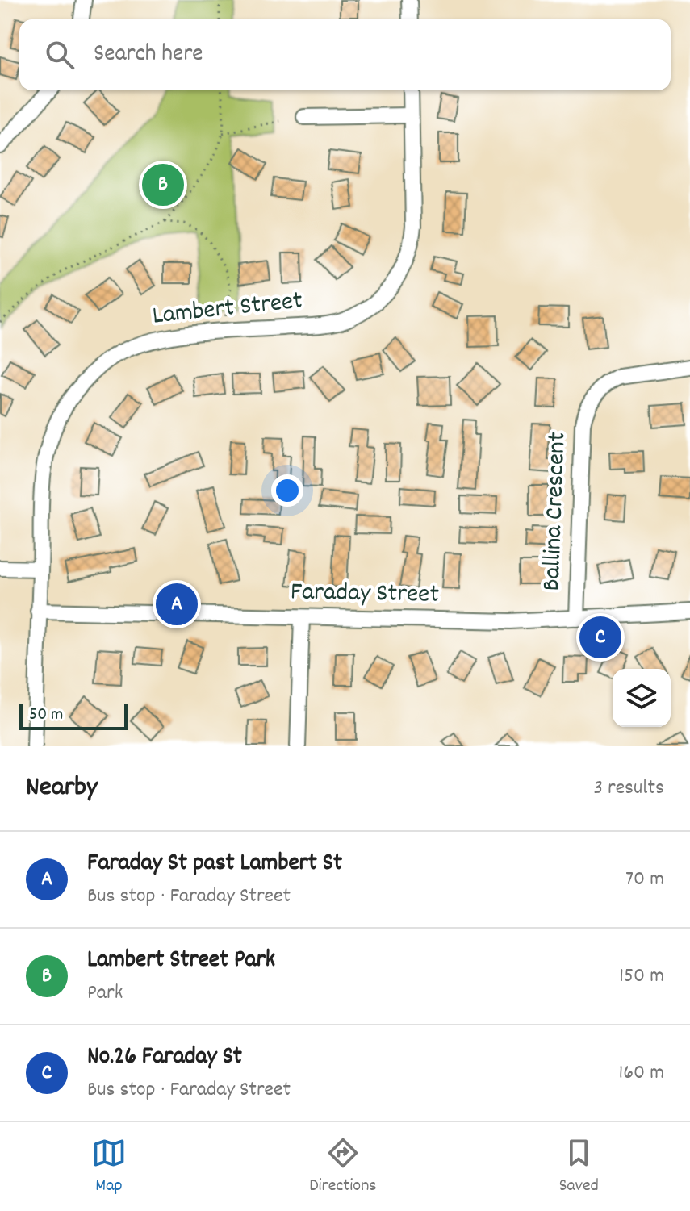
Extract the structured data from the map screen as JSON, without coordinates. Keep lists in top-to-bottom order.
{
  "streets": {
    "street": ["Lambert Street", "Ballina Crescent", "Faraday Street"]
  },
  "crossings": [
    ["Lambert Street", "Faraday Street"],
    ["Ballina Crescent", "Faraday Street"]
  ],
  "scale_bar": "50 m",
  "page": {
    "search": "Search here",
    "pins": ["B", "A", "C"],
    "scale": "50 m",
    "heading": ["Nearby", "3 results"],
    "list": [
      {
        "mark": "A",
        "name": "Faraday St past Lambert St",
        "note": "Bus stop · Faraday Street",
        "value": "70 m"
      },
      {
        "mark": "B",
        "name": "Lambert Street Park",
        "note": "Park",
        "value": "150 m"
      },
      {
        "mark": "C",
        "name": "No.26 Faraday St",
        "note": "Bus stop · Faraday Street",
        "value": "160 m"
      }
    ],
    "nav": ["Map", "Directions", "Saved"]
  }
}
